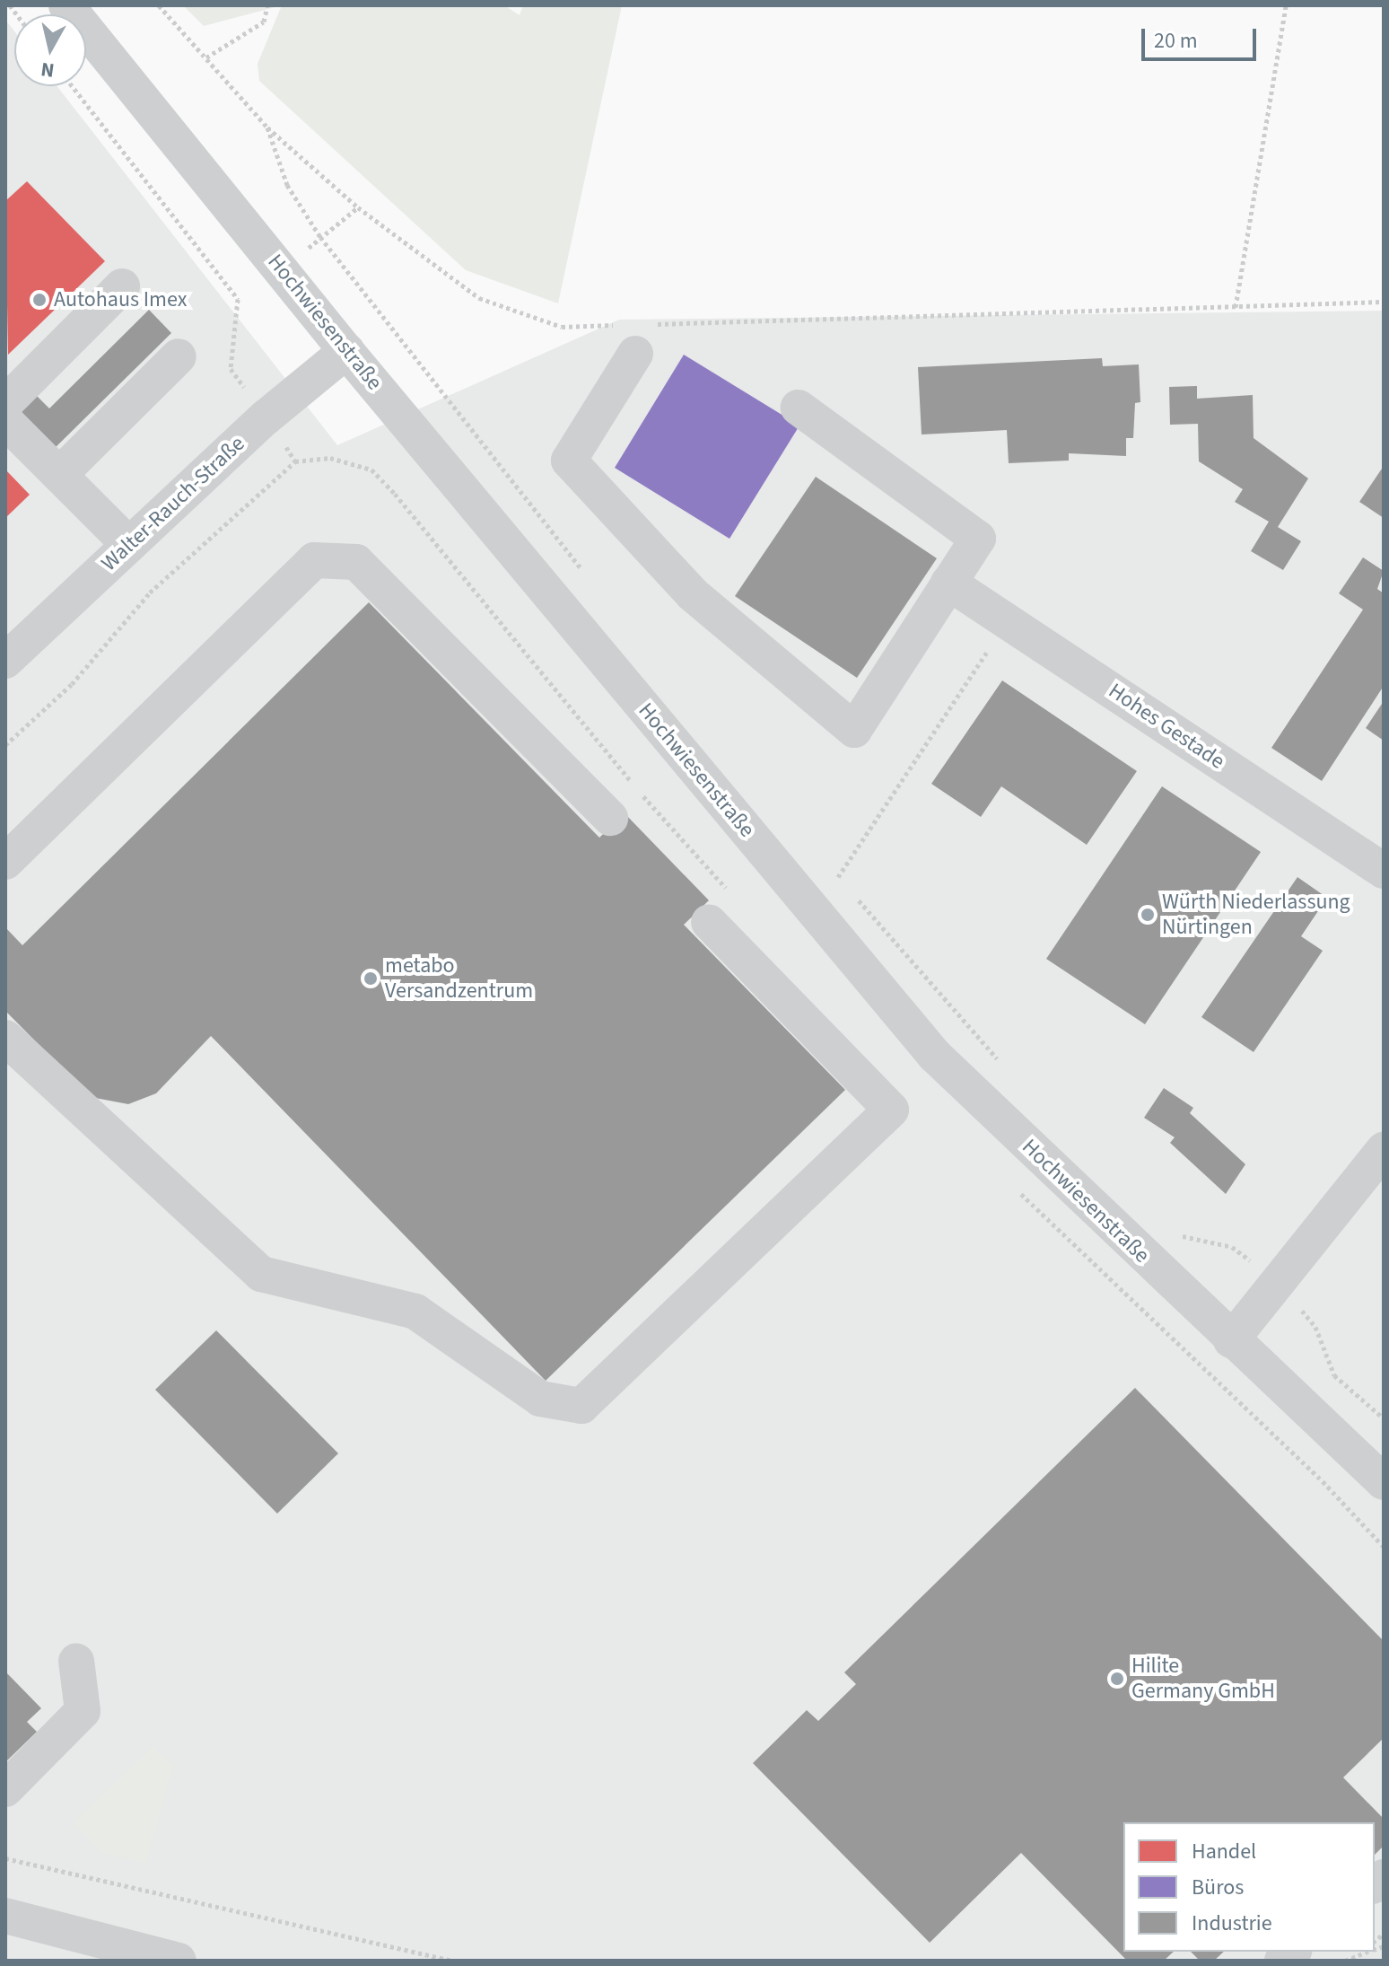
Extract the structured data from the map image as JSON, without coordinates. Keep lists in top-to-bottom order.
{
  "streets": {
    "street": ["Hochwiesenstraße", "Walter-Rauch-Straße", "Hohes Gestade"]
  },
  "crossings": [
    ["Hochwiesenstraße", "Walter-Rauch-Straße"]
  ],
  "places": [
    "Autohaus Imex",
    "Würth Niederlassung Nürtingen",
    "metabo Versandzentrum",
    "Hilite Germany GmbH"
  ],
  "legend": ["Handel", "Büros", "Industrie"],
  "scale_bar": "20 m",
  "north": "bottom"
}
